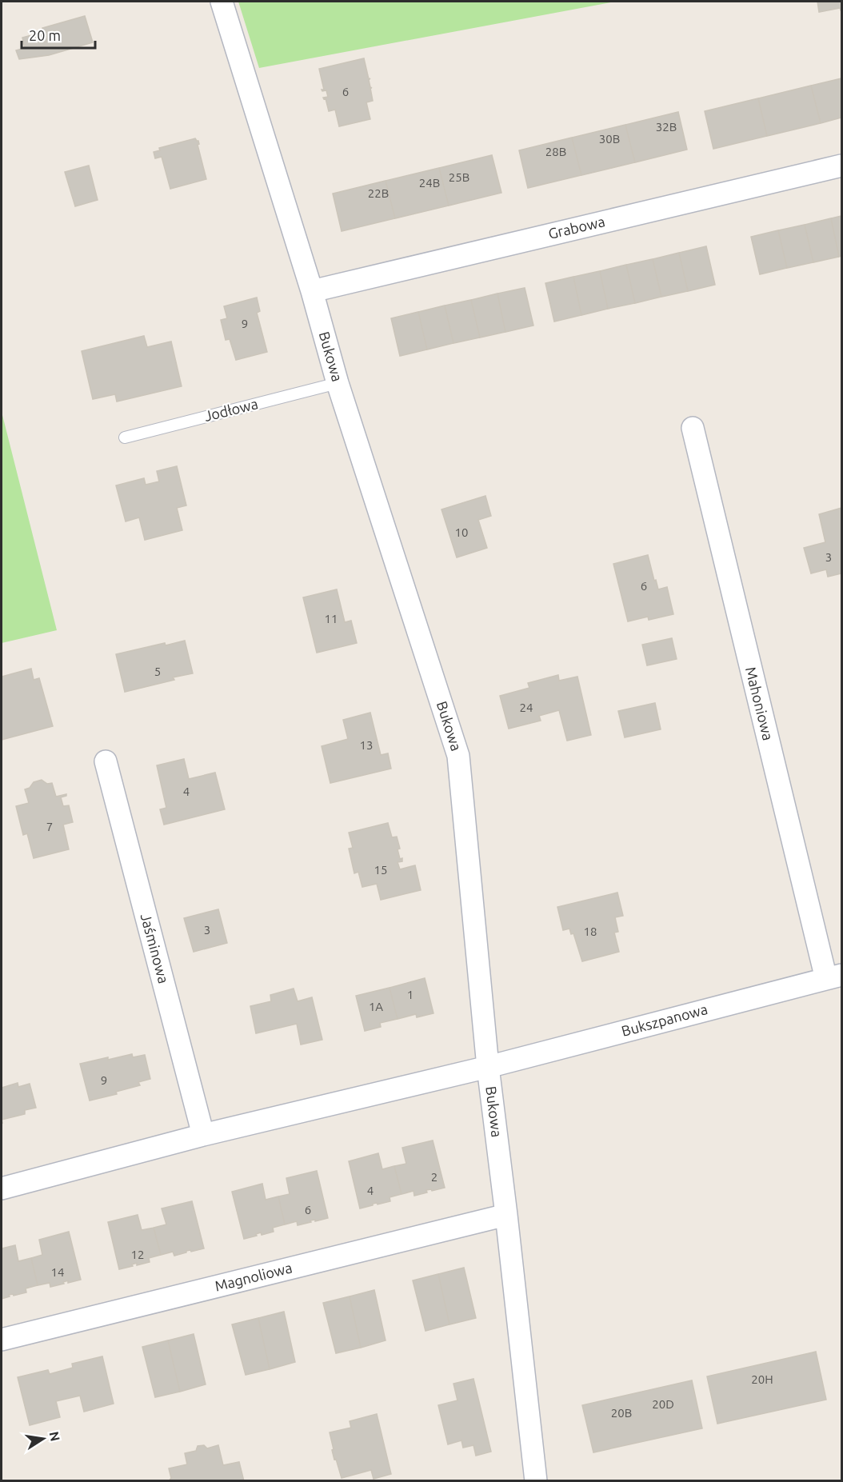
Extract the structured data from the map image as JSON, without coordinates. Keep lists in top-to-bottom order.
{
  "streets": {
    "street": [
      "Grabowa",
      "Bukowa",
      "Mahoniowa",
      "Jaśminowa",
      "Bukszpanowa",
      "Magnoliowa"
    ],
    "lane": ["Jodłowa"]
  },
  "crossings": [
    ["Grabowa", "Bukowa"],
    ["Bukowa", "Jodłowa"],
    ["Bukowa", "Bukszpanowa"],
    ["Bukowa", "Magnoliowa"],
    ["Mahoniowa", "Bukszpanowa"]
  ],
  "house_numbers": [
    "6",
    "32B",
    "30B",
    "28B",
    "25B",
    "24B",
    "22B",
    "9",
    "10",
    "3",
    "6",
    "11",
    "5",
    "24",
    "13",
    "4",
    "7",
    "15",
    "3",
    "18",
    "1",
    "1A",
    "9",
    "2",
    "4",
    "6",
    "12",
    "14",
    "20H",
    "20D",
    "20B"
  ],
  "scale_bar": "20 m",
  "north": "right"
}
